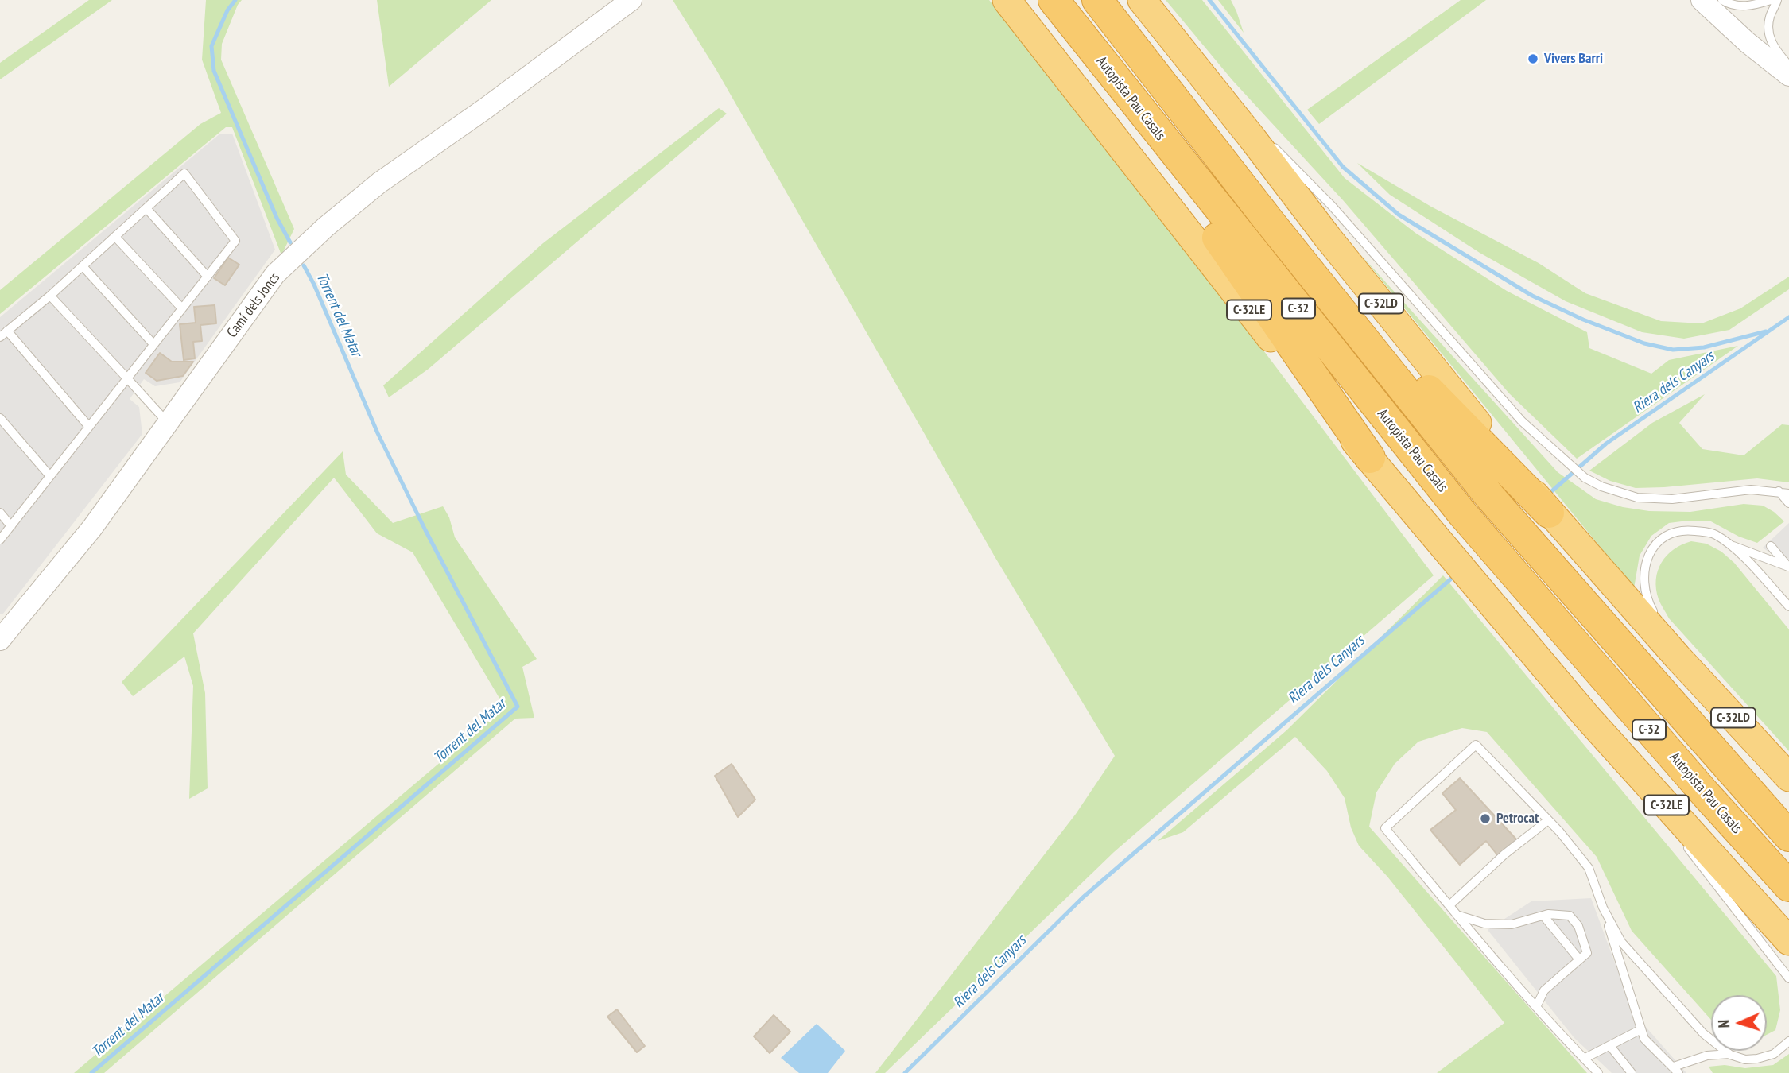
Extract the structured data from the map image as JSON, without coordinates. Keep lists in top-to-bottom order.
{
  "streets": {
    "highway": [
      "Autopista Pau Casals",
      "C-32LD",
      "C-32",
      "C-32LE"
    ],
    "street": ["Camí dels Joncs"]
  },
  "crossings": [
    ["Autopista Pau Casals", "C-32"],
    ["C-32LD", "C-32"],
    ["C-32", "C-32LE"]
  ],
  "water": ["Torrent del Matar", "Riera dels Canyars"],
  "places": ["Vivers Barri", "Petrocat"],
  "north": "left"
}
